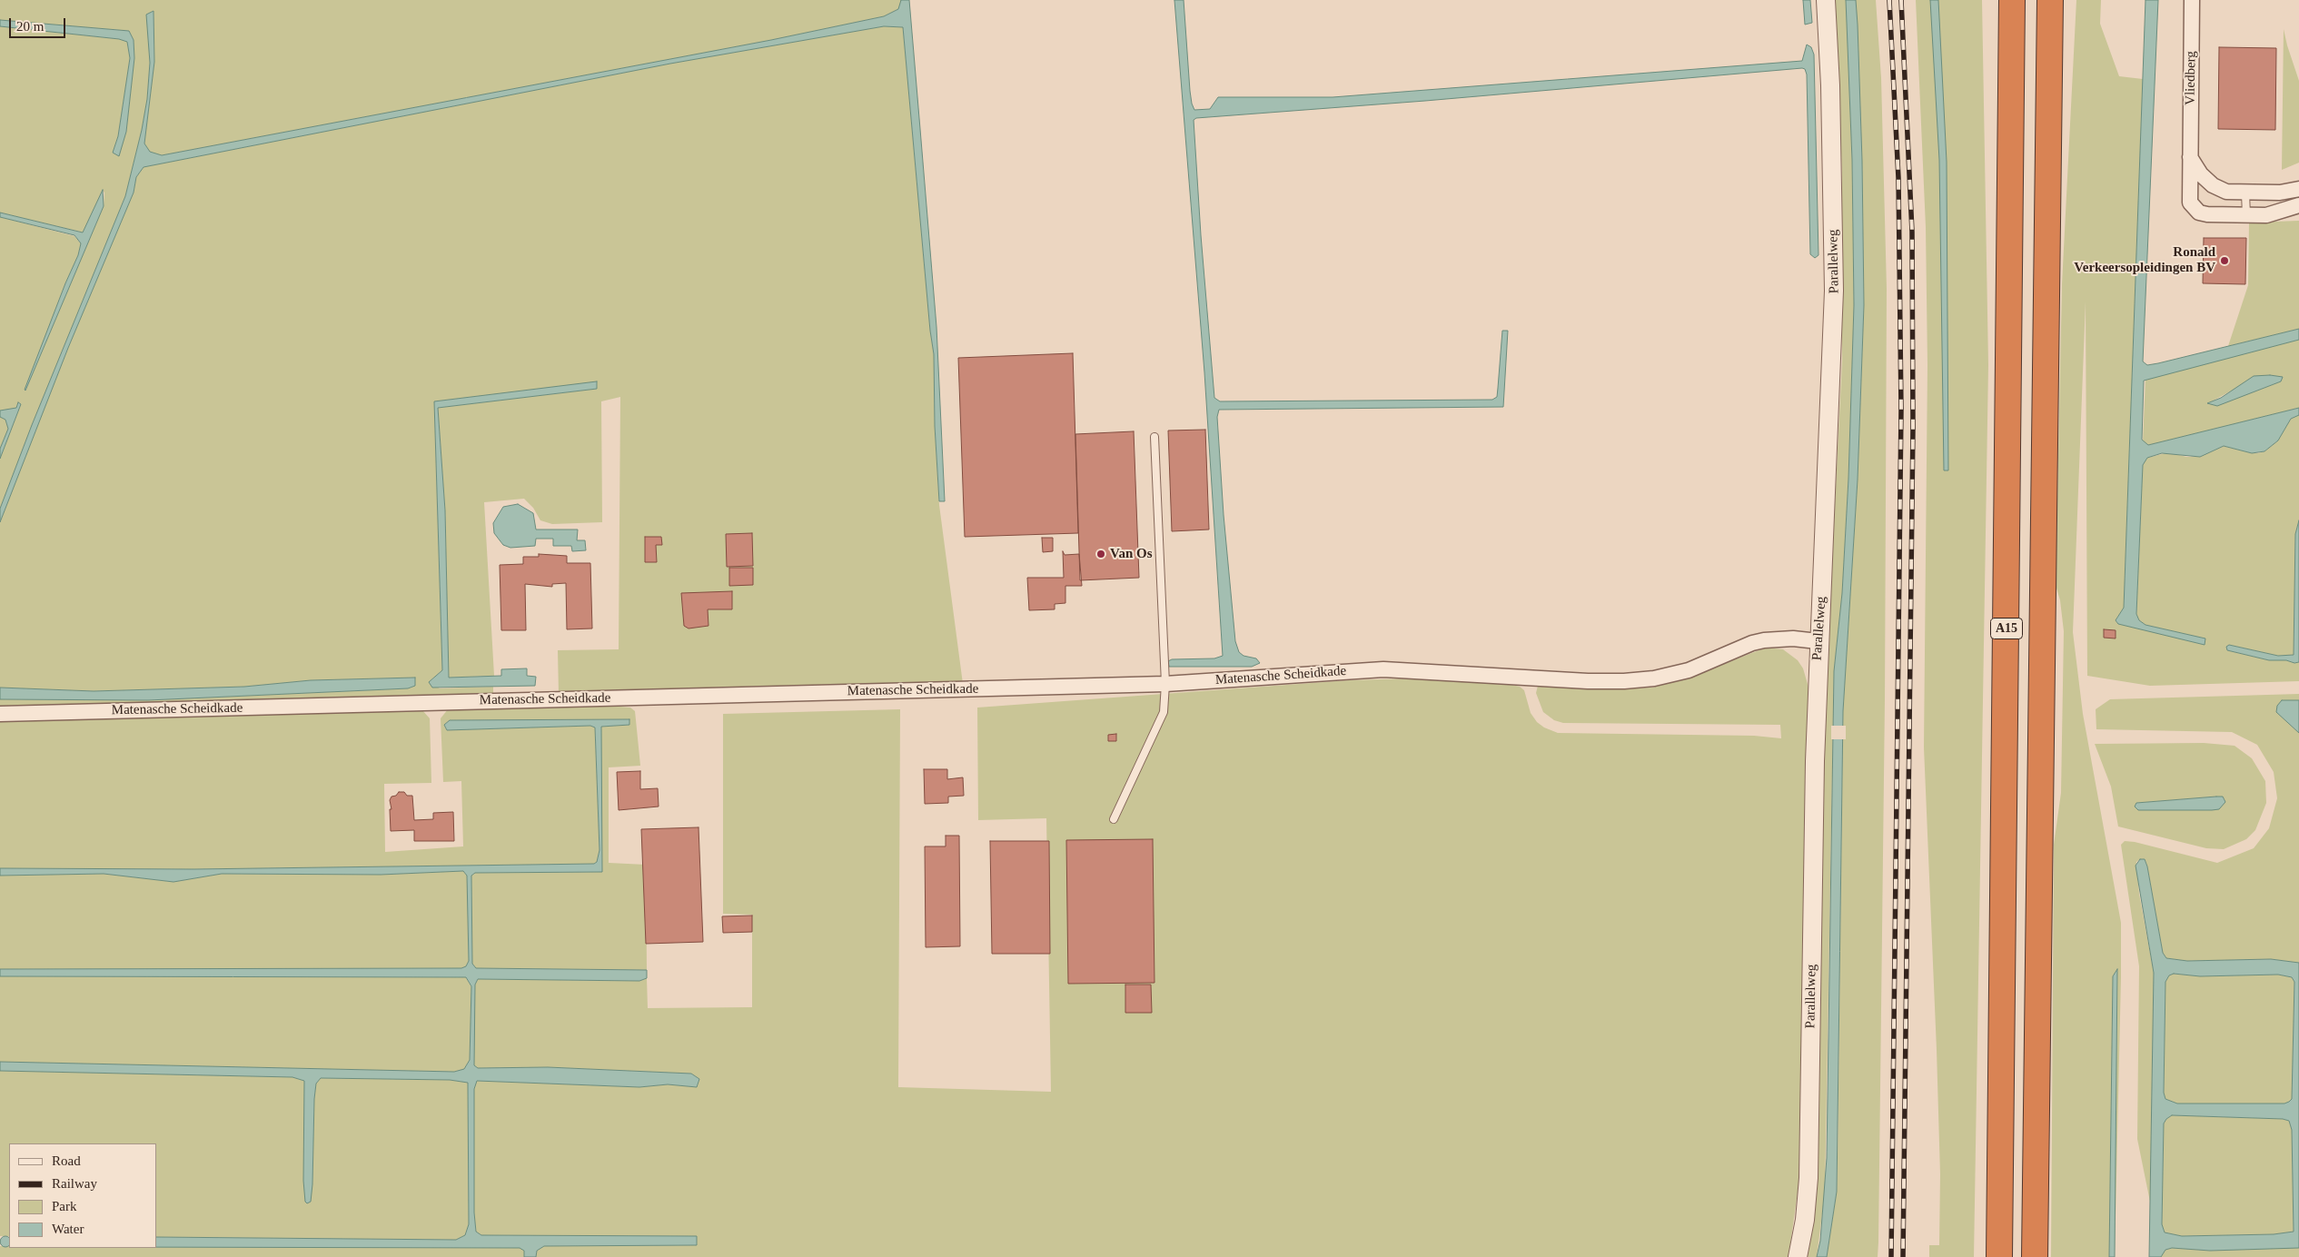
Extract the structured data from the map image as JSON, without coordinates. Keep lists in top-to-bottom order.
{
  "streets": {
    "highway": ["A15"],
    "street": ["Vliedberg", "Parallelweg", "Matenasche Scheidkade"]
  },
  "crossings": [
    ["Parallelweg", "Matenasche Scheidkade"]
  ],
  "places": ["Ronald Verkeersopleidingen BV", "Van Os"],
  "legend": [
    "Road",
    "Railway",
    "Park",
    "Water"
  ],
  "scale_bar": "20 m"
}
